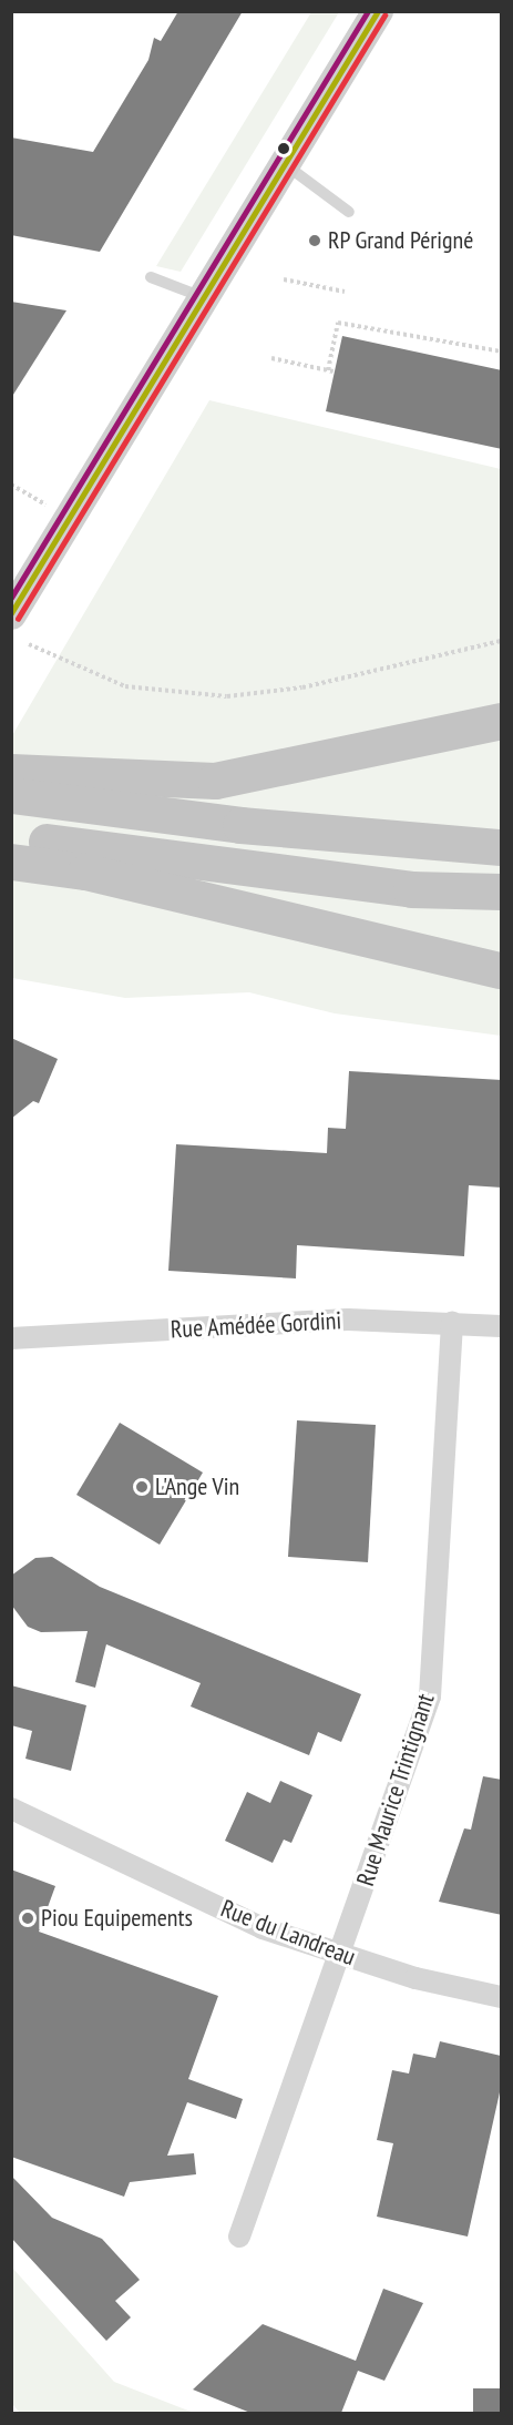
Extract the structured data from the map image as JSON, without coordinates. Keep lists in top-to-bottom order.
{
  "streets": {
    "street": ["Rue Amédée Gordini", "Rue Maurice Trintignant", "Rue du Landreau"]
  },
  "crossings": [
    ["Rue Amédée Gordini", "Rue Maurice Trintignant"],
    ["Rue Maurice Trintignant", "Rue du Landreau"]
  ],
  "places": ["RP Grand Périgné", "L'Ange Vin", "Piou Equipements"]
}
